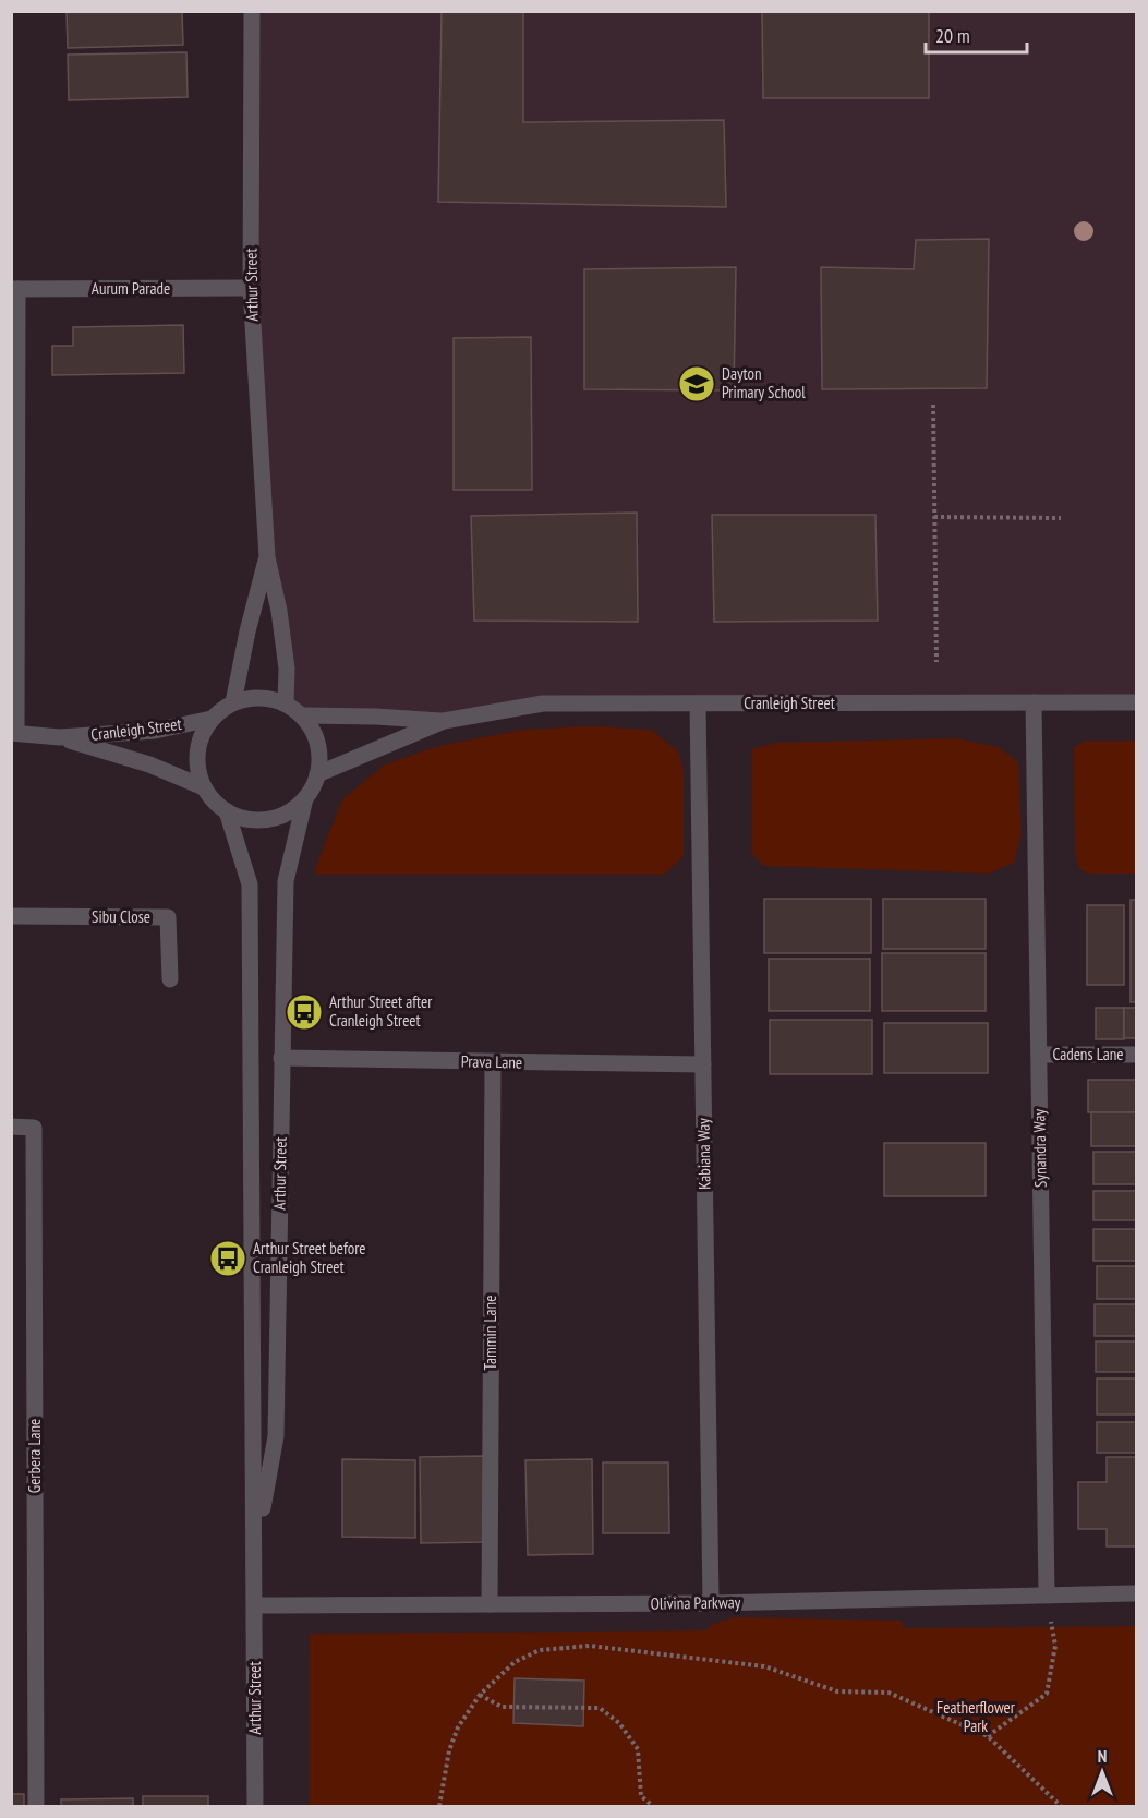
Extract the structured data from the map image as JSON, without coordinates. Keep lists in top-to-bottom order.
{
  "streets": {
    "street": [
      "Arthur Street",
      "Aurum Parade",
      "Cranleigh Street",
      "Sibu Close",
      "Cadens Lane",
      "Prava Lane",
      "Synandra Way",
      "Kabiana Way",
      "Tammin Lane",
      "Gerbera Lane",
      "Olivina Parkway"
    ]
  },
  "crossings": [
    ["Arthur Street", "Aurum Parade"],
    ["Arthur Street", "Cranleigh Street"],
    ["Arthur Street", "Prava Lane"],
    ["Arthur Street", "Olivina Parkway"],
    ["Cranleigh Street", "Synandra Way"],
    ["Cranleigh Street", "Kabiana Way"],
    ["Cadens Lane", "Synandra Way"],
    ["Prava Lane", "Kabiana Way"],
    ["Prava Lane", "Tammin Lane"],
    ["Synandra Way", "Olivina Parkway"],
    ["Kabiana Way", "Olivina Parkway"],
    ["Tammin Lane", "Olivina Parkway"]
  ],
  "parks": ["Featherflower Park"],
  "places": {
    "school or university": ["Dayton Primary School"],
    "bus stop": ["Arthur Street after Cranleigh Street", "Arthur Street before Cranleigh Street"]
  },
  "scale_bar": "20 m",
  "north": "top"
}
